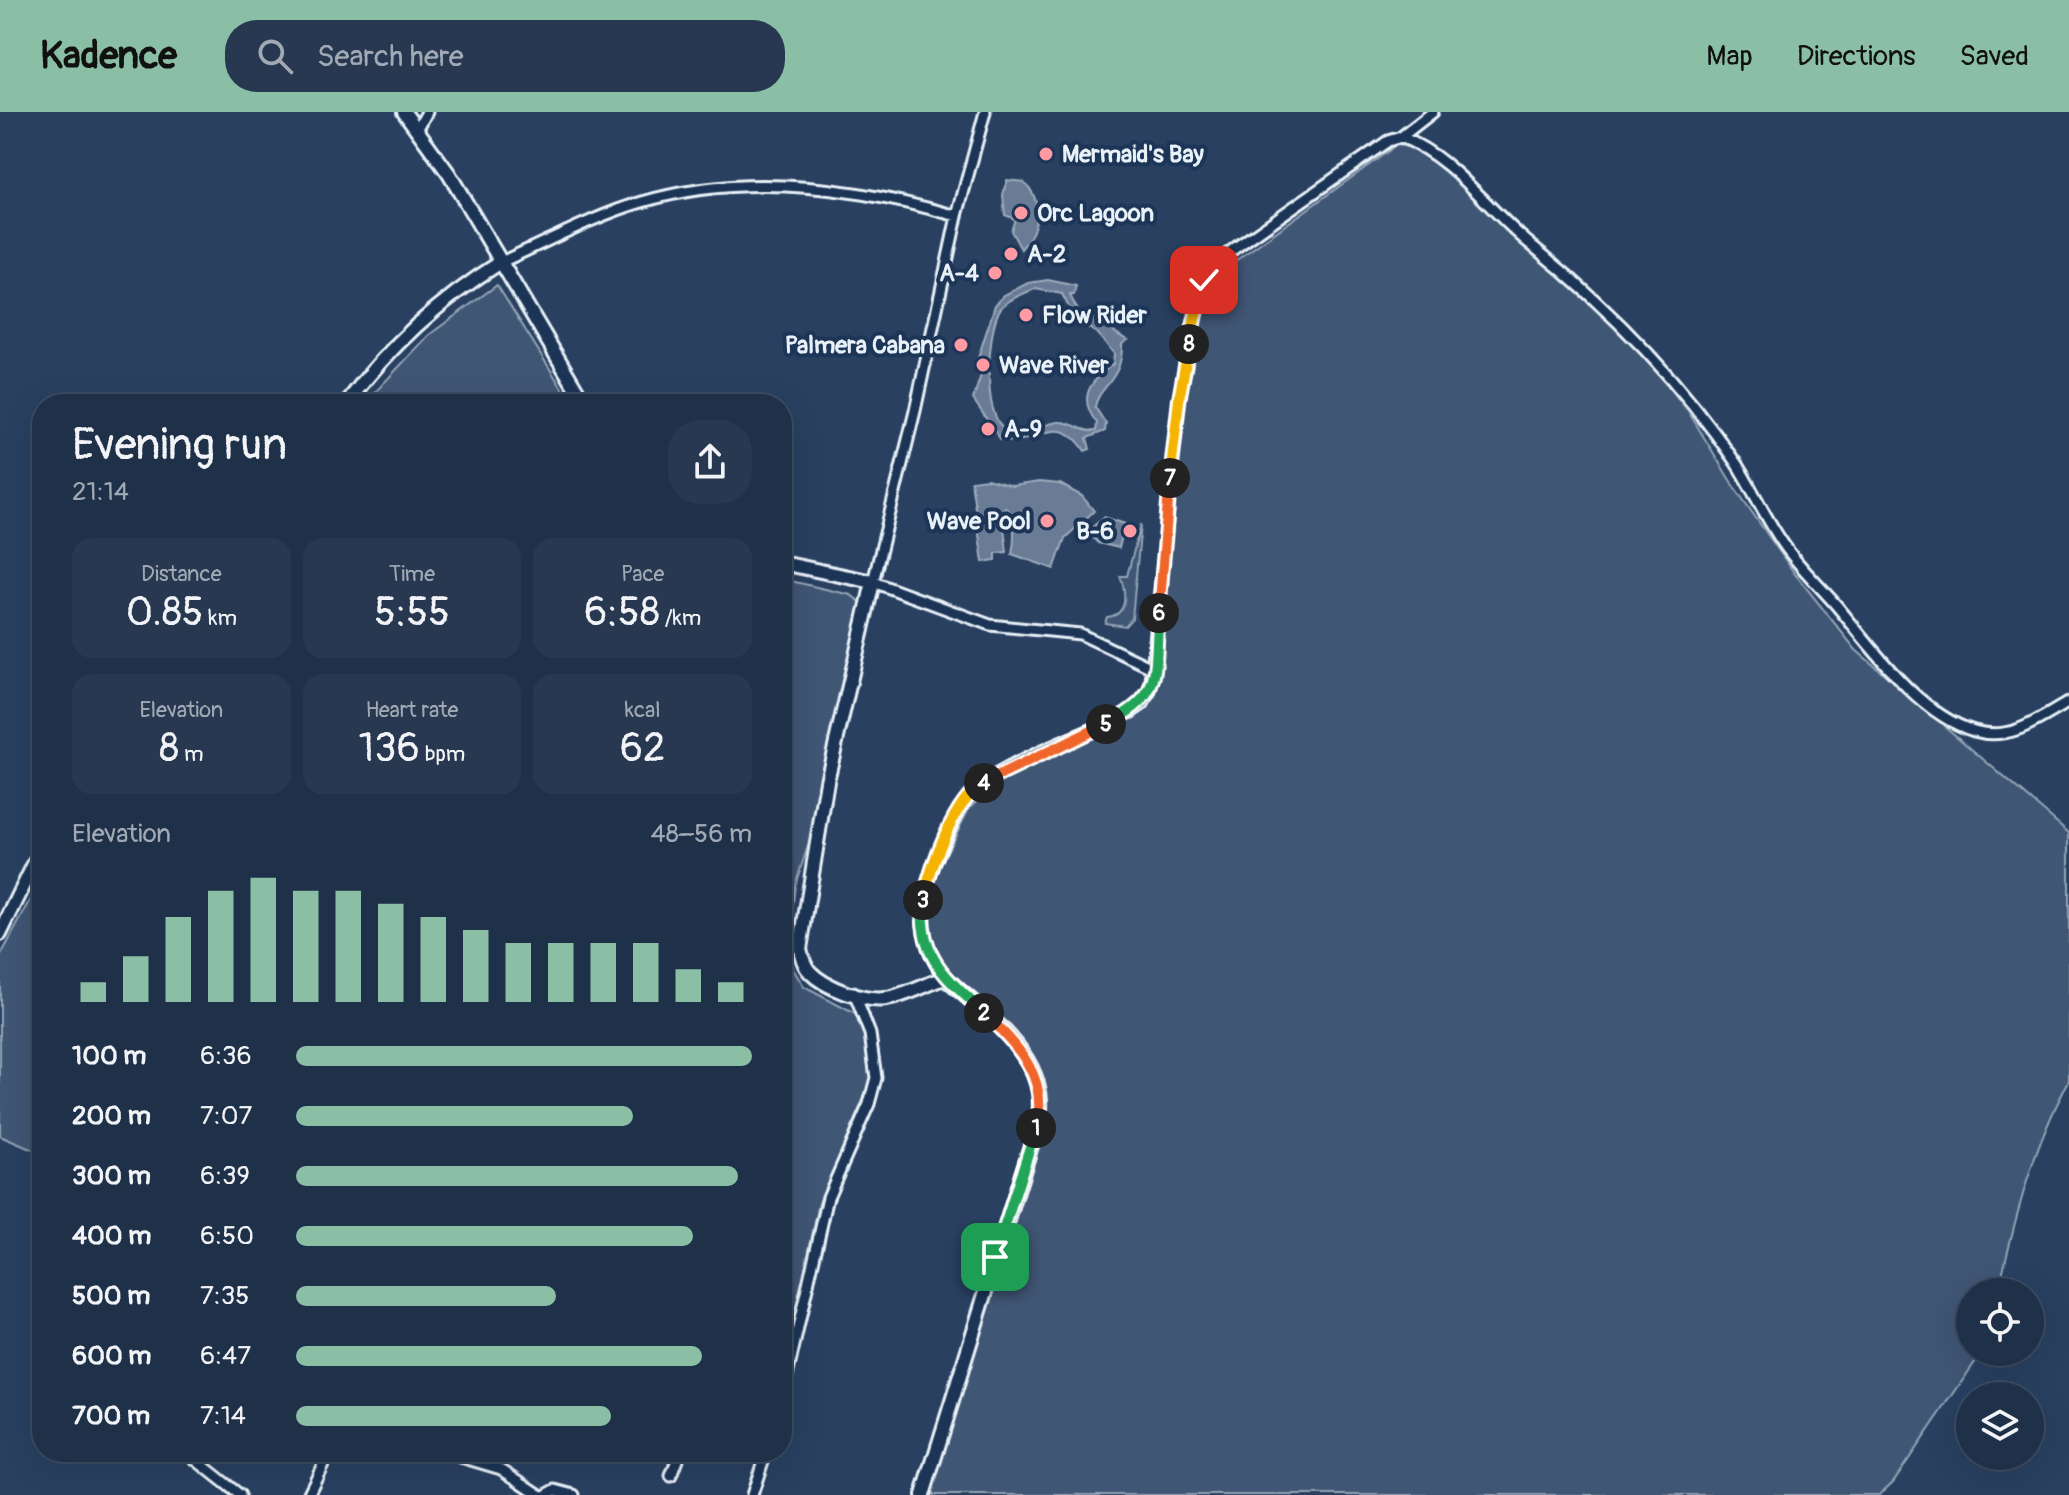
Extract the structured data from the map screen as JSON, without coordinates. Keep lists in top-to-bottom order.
{
  "places": [
    "Mermaid's Bay",
    "Orc Lagoon",
    "A-2",
    "A-4",
    "Flow Rider",
    "Palmera Cabana",
    "Wave River",
    "A-9",
    "Wave Pool",
    "B-6"
  ],
  "page": {
    "header": "Kadence",
    "search": "Search here",
    "nav": ["Map", "Directions", "Saved"],
    "pins": [
      "8",
      "7",
      "6",
      "5",
      "4",
      "3",
      "2",
      "1"
    ],
    "heading": ["Evening run", "21:14"],
    "stats": [
      ["Distance", "0.85 km"],
      ["Time", "5:55"],
      ["Pace", "6:58 /km"],
      ["Elevation", "8 m"],
      ["Heart rate", "136 bpm"],
      ["kcal", "62"]
    ],
    "chart": ["Elevation", "48–56 m"],
    "list": [
      {
        "name": "100 m",
        "note": "6:36"
      },
      {
        "name": "200 m",
        "note": "7:07"
      },
      {
        "name": "300 m",
        "note": "6:39"
      },
      {
        "name": "400 m",
        "note": "6:50"
      },
      {
        "name": "500 m",
        "note": "7:35"
      },
      {
        "name": "600 m",
        "note": "6:47"
      },
      {
        "name": "700 m",
        "note": "7:14"
      }
    ]
  }
}
